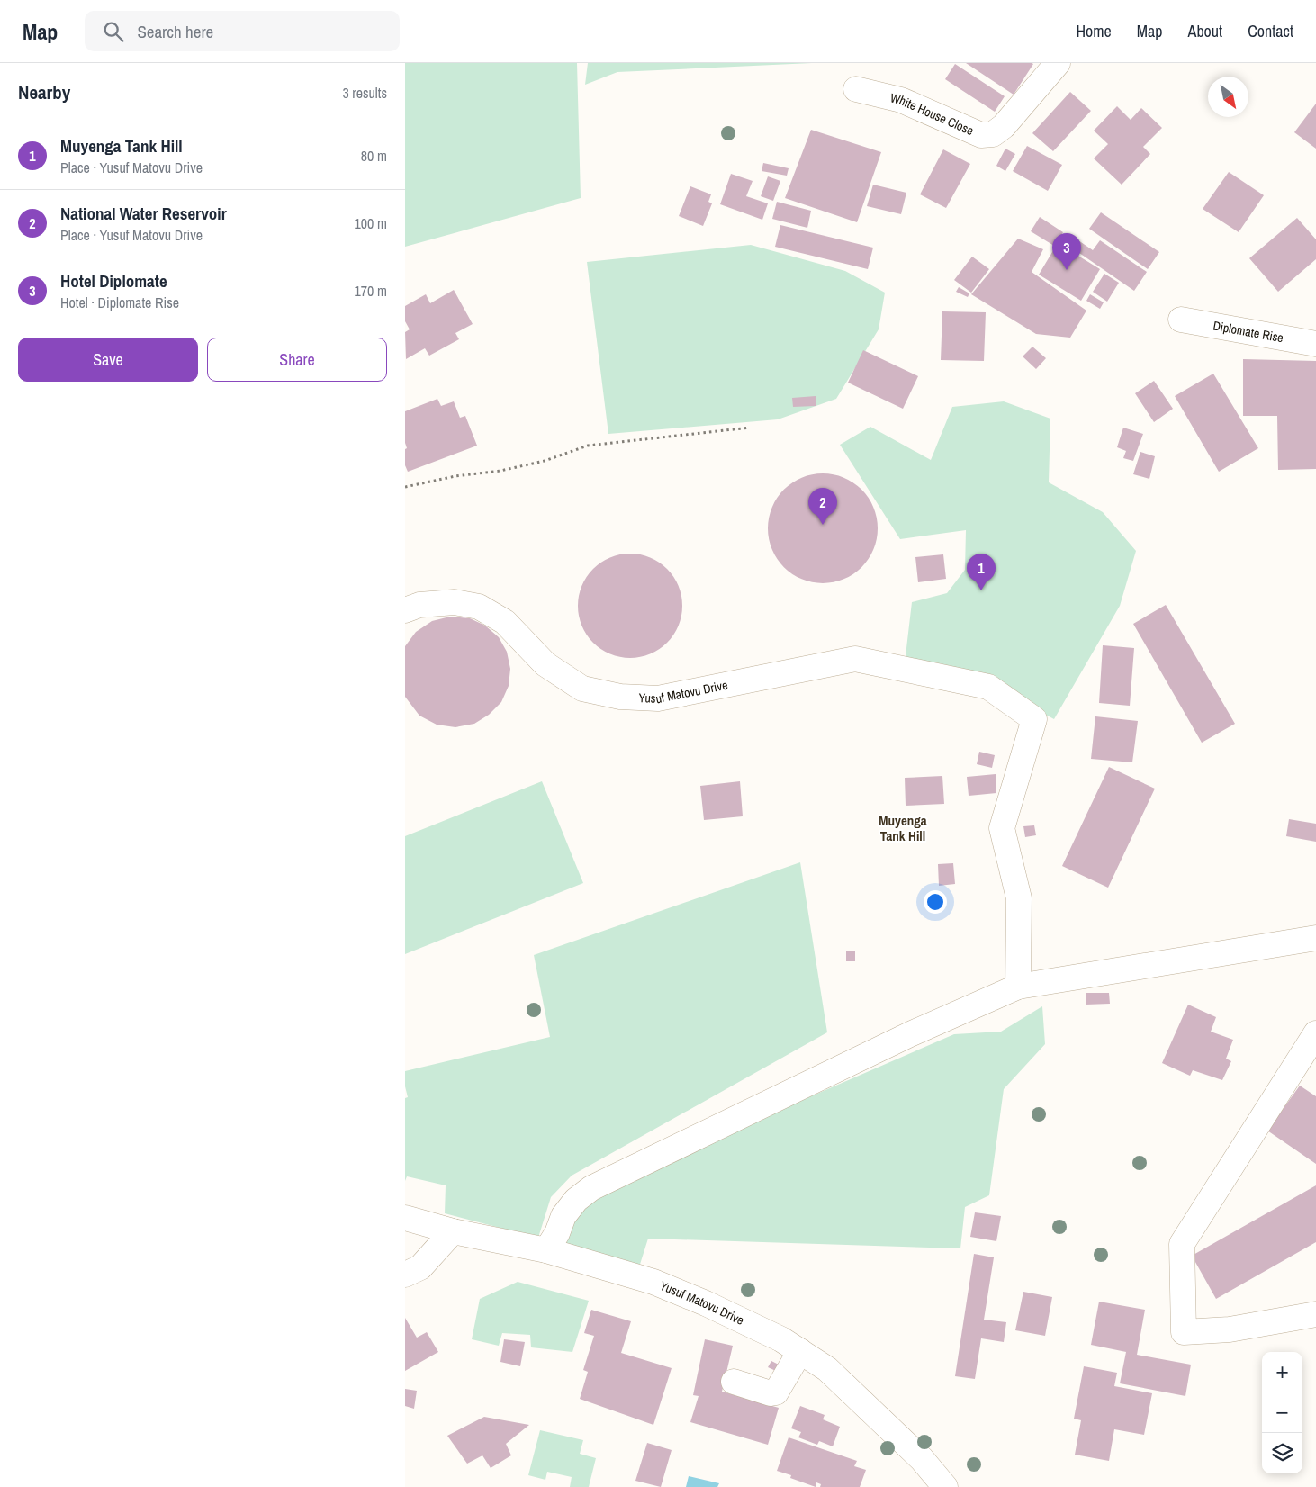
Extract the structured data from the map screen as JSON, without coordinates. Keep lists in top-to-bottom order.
{
  "streets": {
    "street": ["White House Close", "Diplomate Rise", "Yusuf Matovu Drive"]
  },
  "districts": ["Muyenga Tank Hill"],
  "north": "bottom right",
  "page": {
    "header": "Map",
    "search": "Search here",
    "nav": [
      "Home",
      "Map",
      "About",
      "Contact"
    ],
    "heading": ["Nearby", "3 results"],
    "list": [
      {
        "mark": "1",
        "name": "Muyenga Tank Hill",
        "note": "Place · Yusuf Matovu Drive",
        "value": "80 m"
      },
      {
        "mark": "2",
        "name": "National Water Reservoir",
        "note": "Place · Yusuf Matovu Drive",
        "value": "100 m"
      },
      {
        "mark": "3",
        "name": "Hotel Diplomate",
        "note": "Hotel · Diplomate Rise",
        "value": "170 m"
      }
    ],
    "pins": ["3", "2", "1"],
    "buttons": ["Save", "Share"],
    "map_buttons": ["+", "−"]
  }
}
